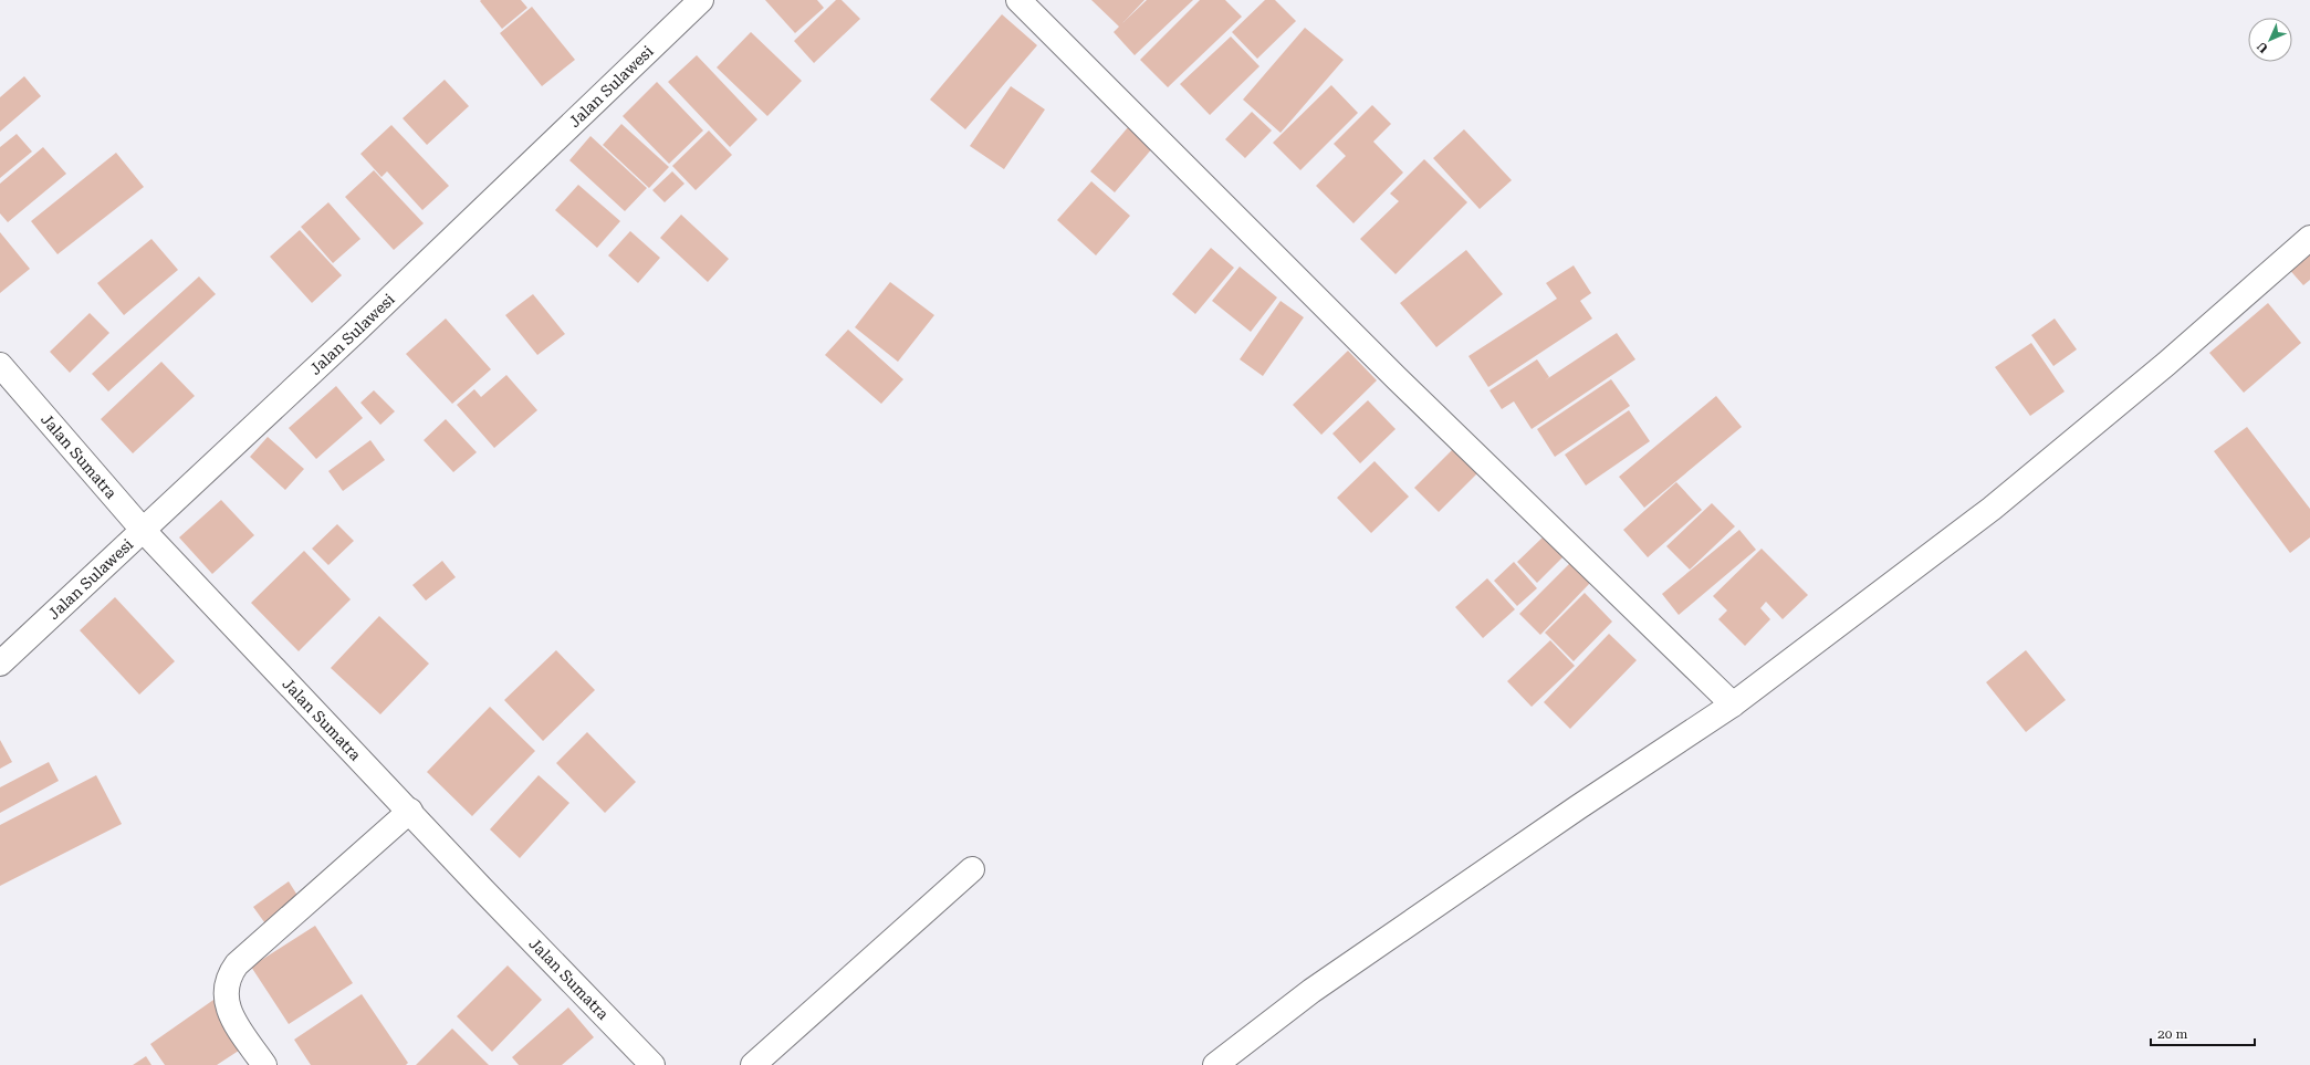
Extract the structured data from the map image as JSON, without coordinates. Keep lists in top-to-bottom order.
{
  "streets": {
    "street": ["Jalan Sulawesi", "Jalan Sumatra"]
  },
  "crossings": [
    ["Jalan Sulawesi", "Jalan Sumatra"]
  ],
  "scale_bar": "20 m",
  "north": "bottom left"
}
